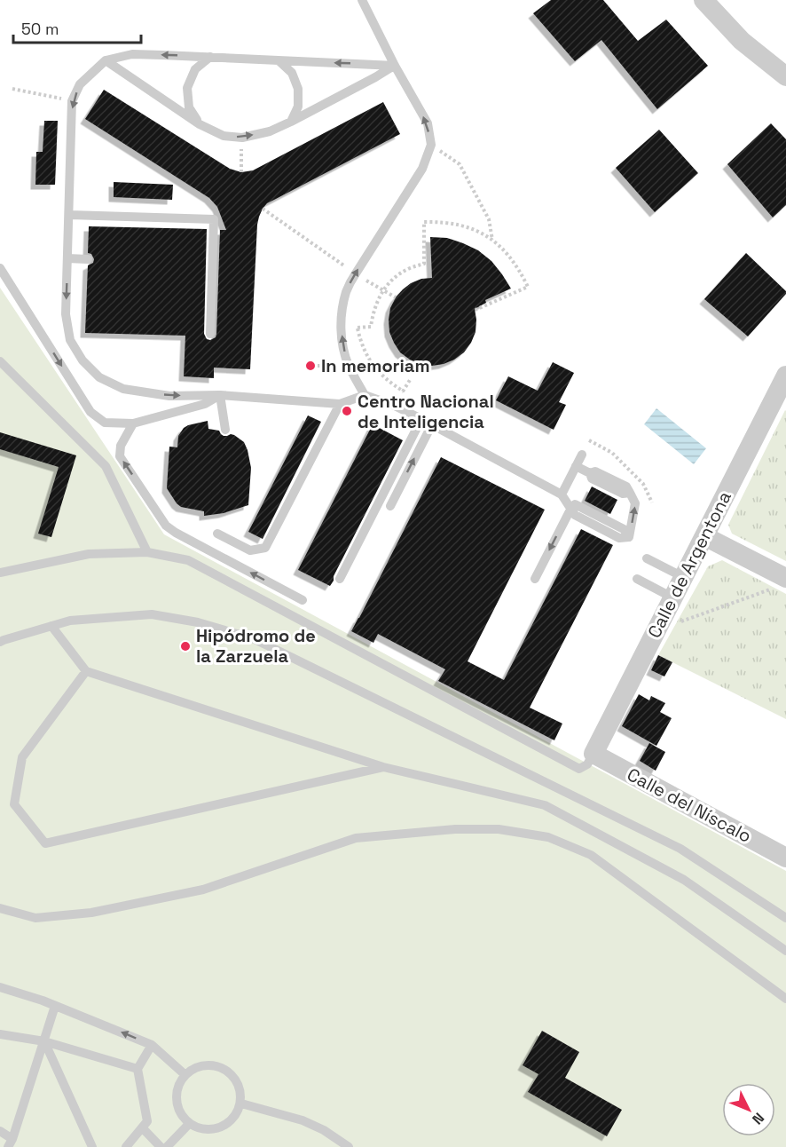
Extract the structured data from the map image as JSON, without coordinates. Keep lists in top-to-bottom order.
{
  "streets": {
    "street": ["Calle de Argentona", "Calle del Níscalo"]
  },
  "crossings": [
    ["Calle de Argentona", "Calle del Níscalo"]
  ],
  "places": ["In memoriam", "Centro Nacional de Inteligencia", "Hipódromo de la Zarzuela"],
  "scale_bar": "50 m",
  "north": "bottom right"
}
